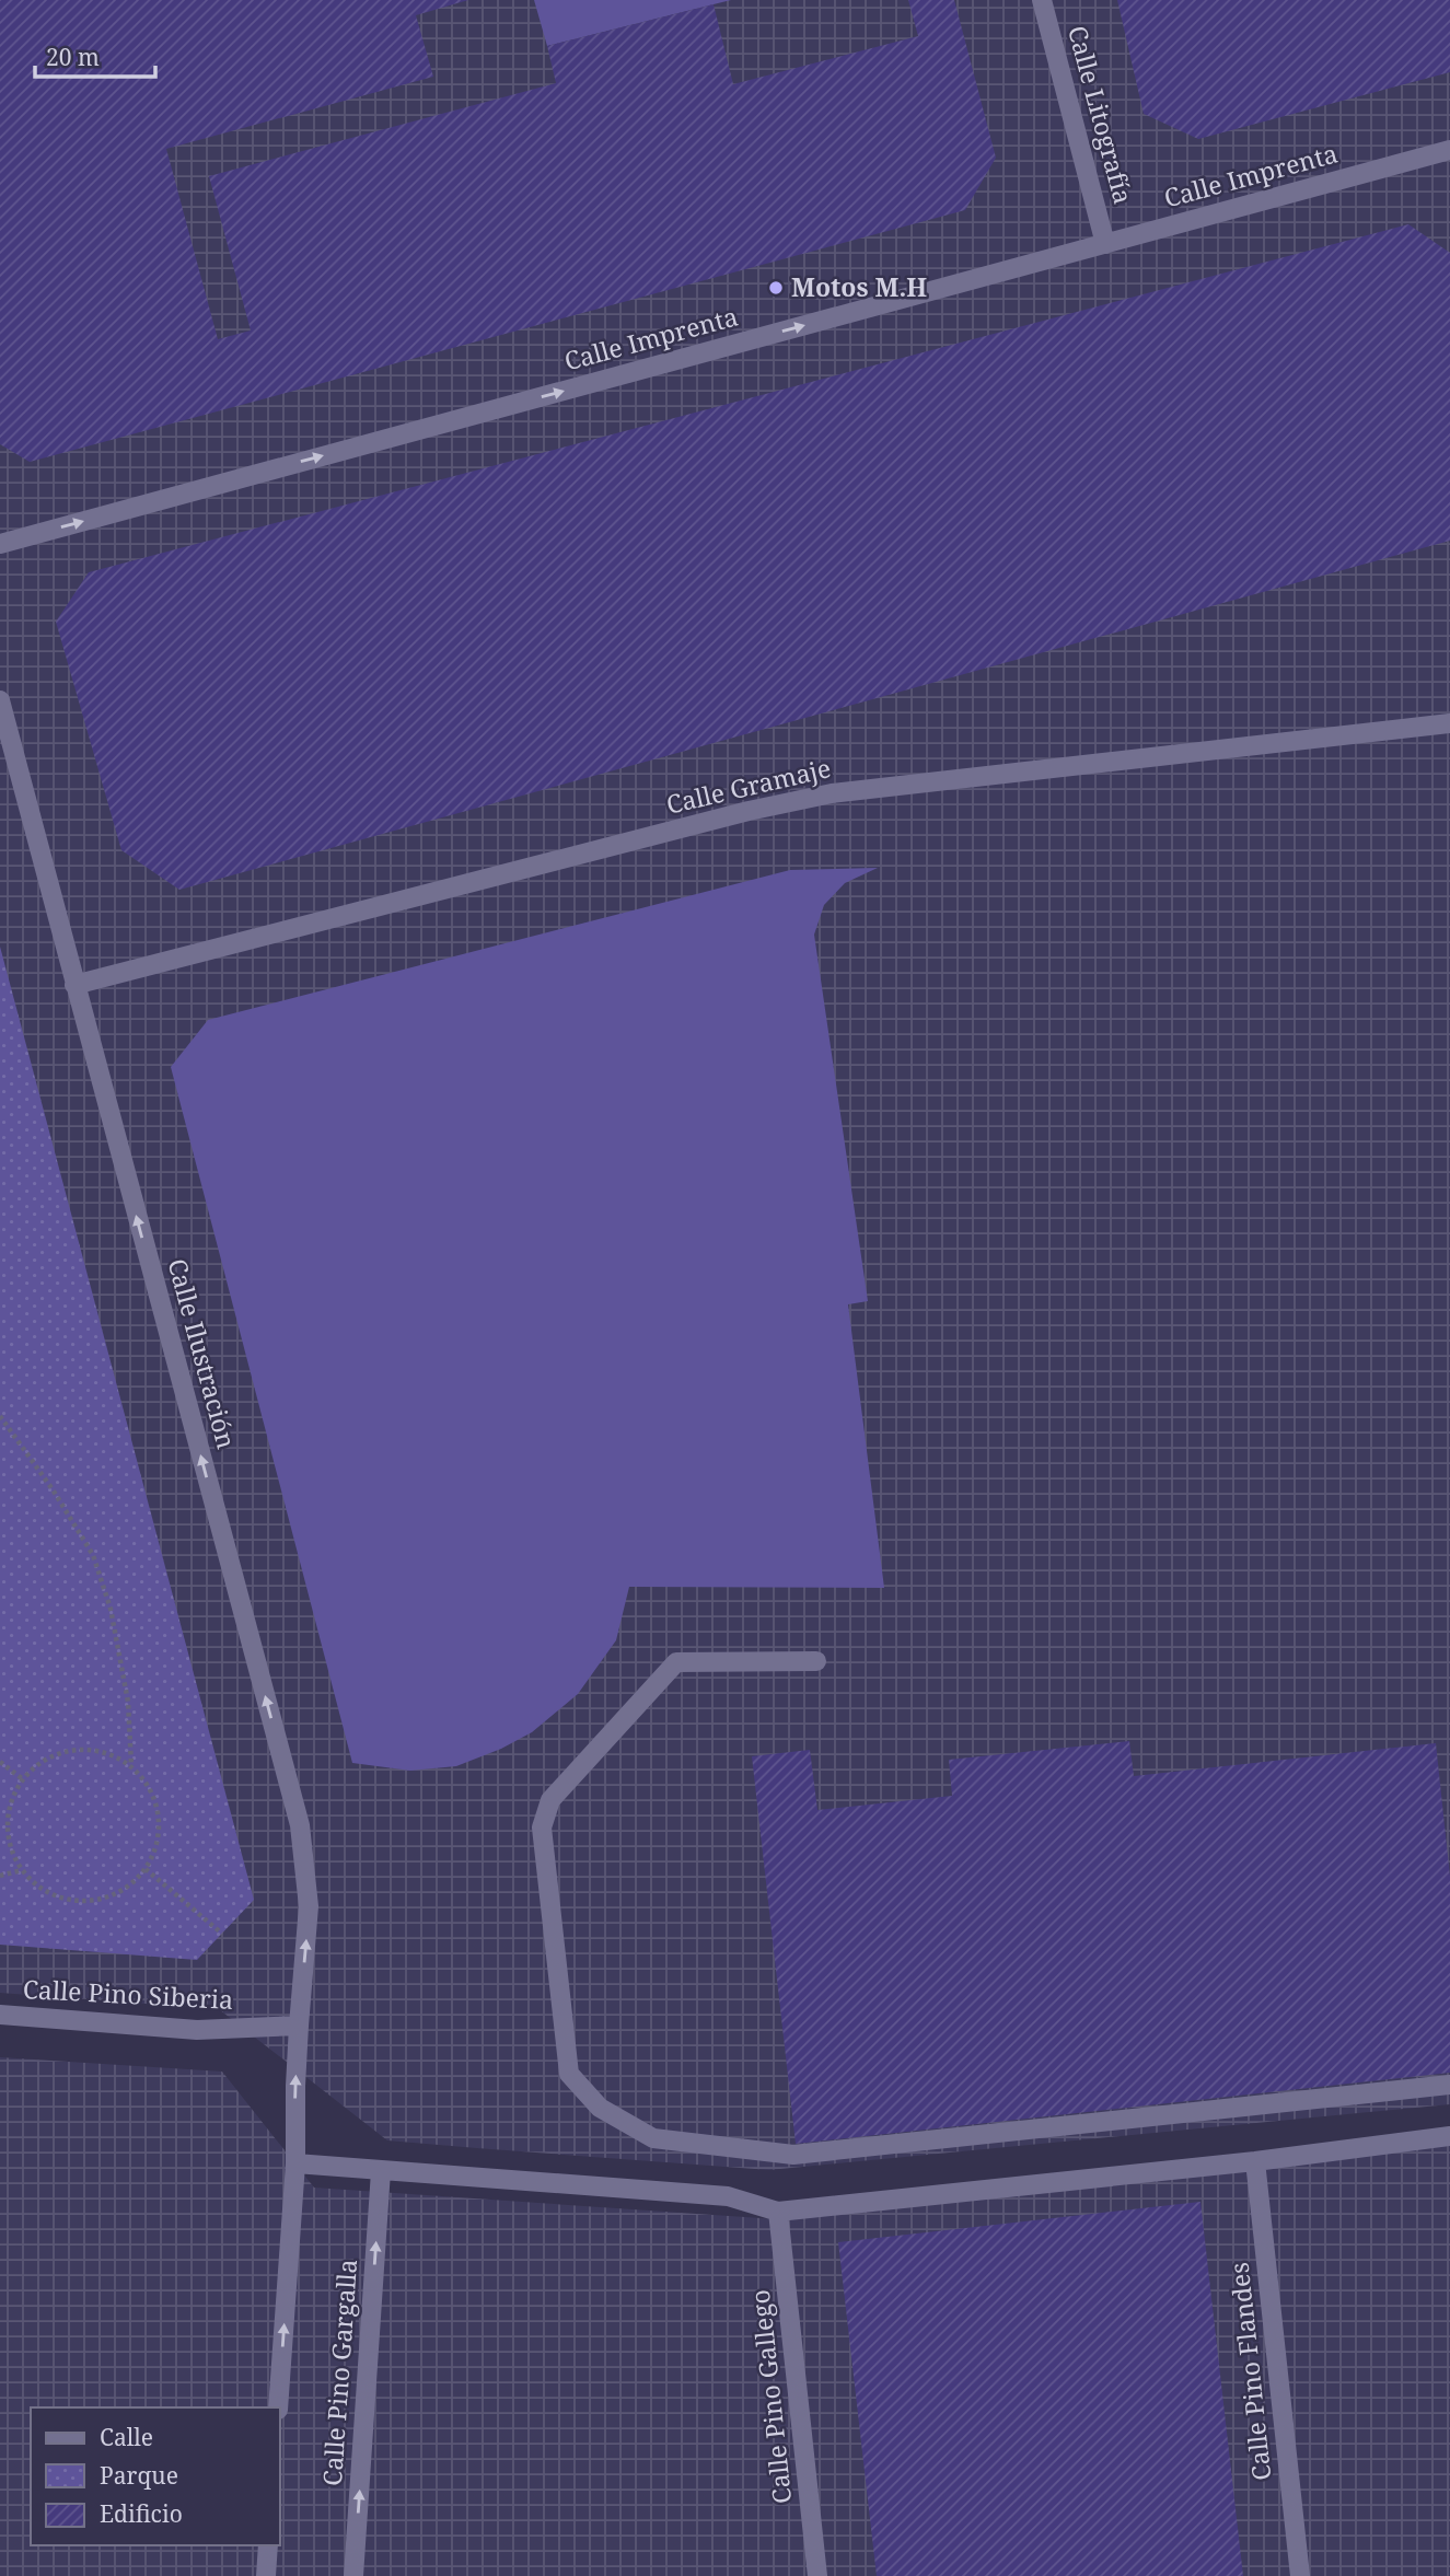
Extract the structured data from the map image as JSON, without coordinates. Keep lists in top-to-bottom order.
{
  "streets": {
    "street": [
      "Calle Litografía",
      "Calle Imprenta",
      "Calle Gramaje",
      "Calle Ilustración",
      "Calle Pino Siberia",
      "Calle Pino Flandes",
      "Calle Pino Gargalla",
      "Calle Pino Gallego"
    ]
  },
  "crossings": [
    ["Calle Litografía", "Calle Imprenta"],
    ["Calle Gramaje", "Calle Ilustración"],
    ["Calle Ilustración", "Calle Pino Siberia"]
  ],
  "one_way": ["Calle Imprenta", "Calle Ilustración"],
  "places": ["Motos M.H"],
  "legend": ["Calle", "Parque", "Edificio"],
  "scale_bar": "20 m"
}
